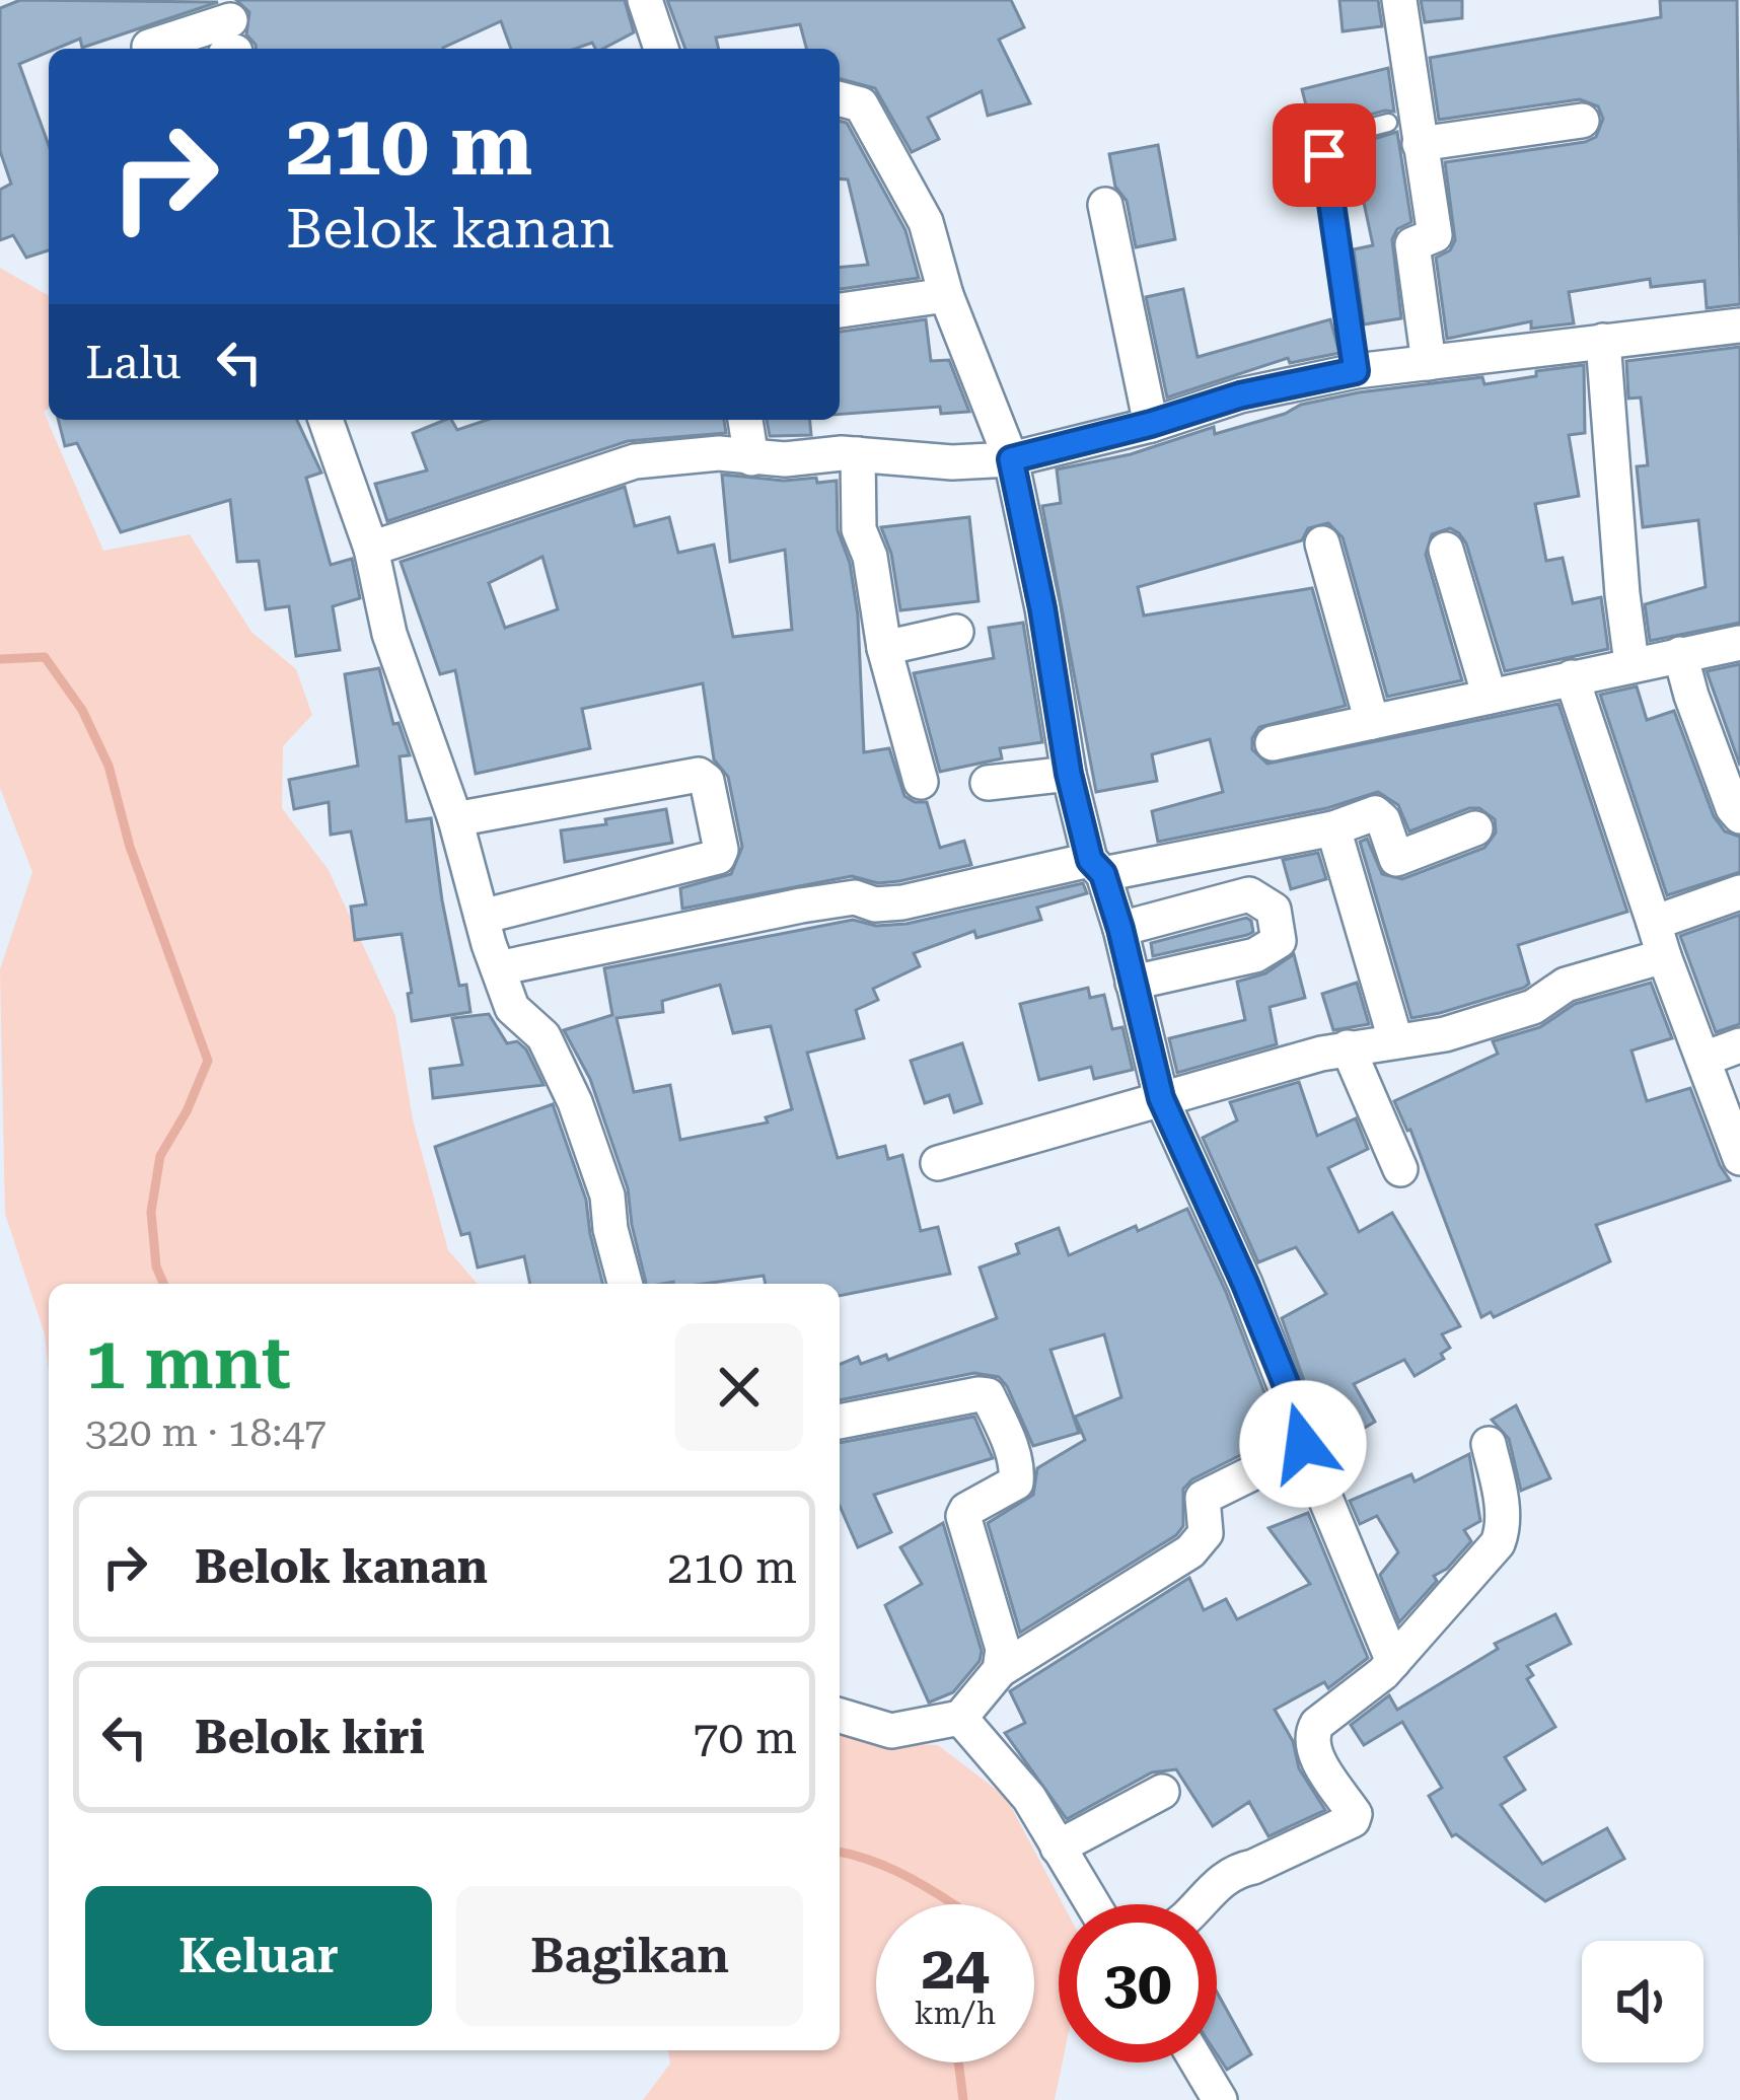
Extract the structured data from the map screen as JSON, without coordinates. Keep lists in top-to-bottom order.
{
  "page": {
    "turn": ["210 m", "Belok kanan"],
    "then": "Lalu",
    "heading": ["1 mnt", "320 m · 18:47"],
    "list": [
      {
        "name": "Belok kanan",
        "value": "210 m"
      },
      {
        "name": "Belok kiri",
        "value": "70 m"
      }
    ],
    "buttons": ["Keluar", "Bagikan"],
    "speed": "24 km/h",
    "limit": "30"
  }
}
